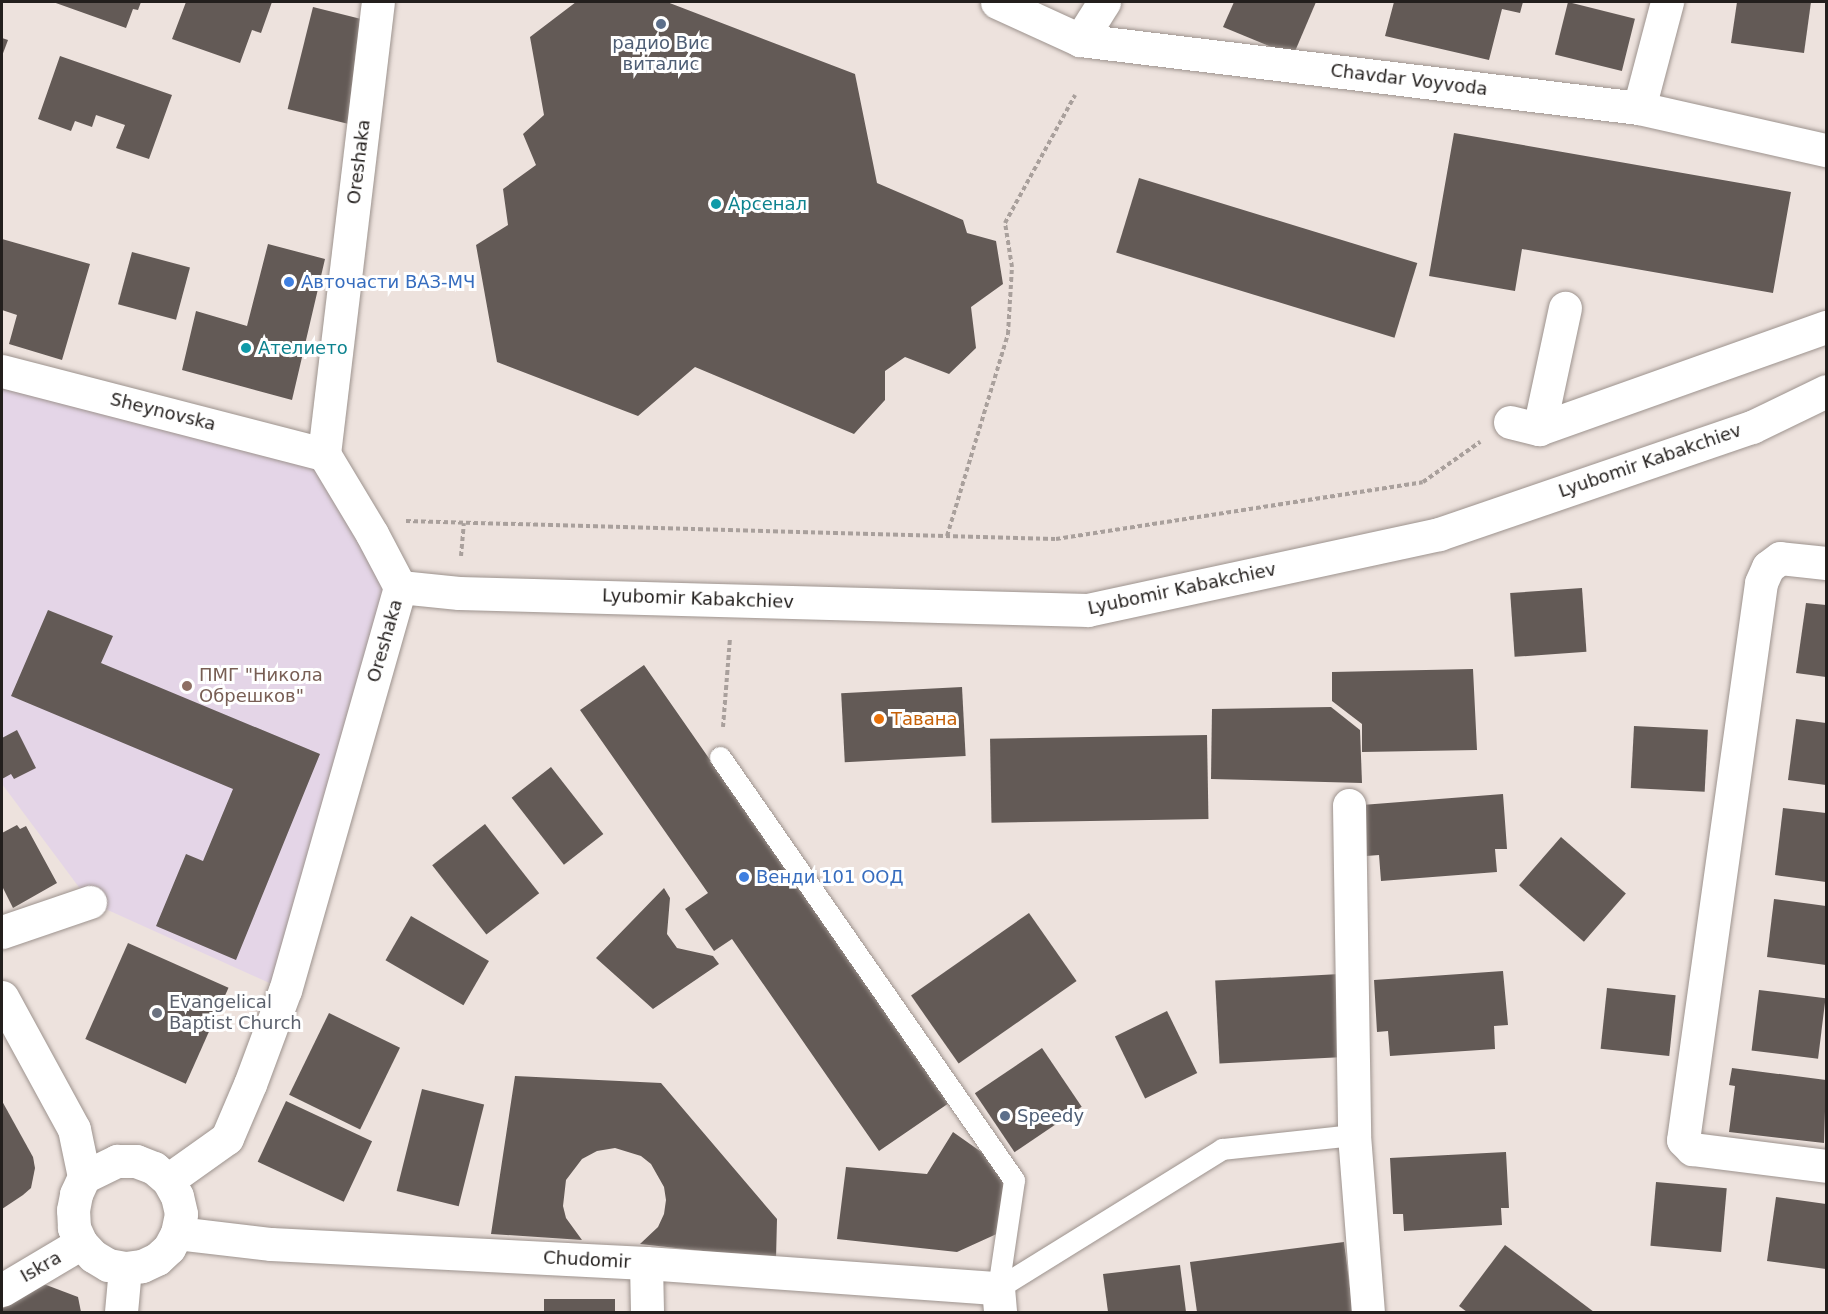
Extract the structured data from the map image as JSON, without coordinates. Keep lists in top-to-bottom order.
{
  "streets": {
    "street": [
      "Chavdar Voyvoda",
      "Oreshaka",
      "Sheynovska",
      "Lyubomir Kabakchiev",
      "Chudomir",
      "Iskra"
    ]
  },
  "crossings": [
    ["Oreshaka", "Sheynovska"],
    ["Oreshaka", "Lyubomir Kabakchiev"],
    ["Oreshaka", "Chudomir"],
    ["Oreshaka", "Iskra"],
    ["Chudomir", "Iskra"]
  ],
  "places": [
    "радио Вис виталис",
    "Арсенал",
    "Авточасти ВАЗ-МЧ",
    "Ателието",
    "ПМГ \"Никола Обрешков\"",
    "Тавана",
    "Венди 101 ООД",
    "Evangelical Baptist Church",
    "Speedy"
  ]
}
